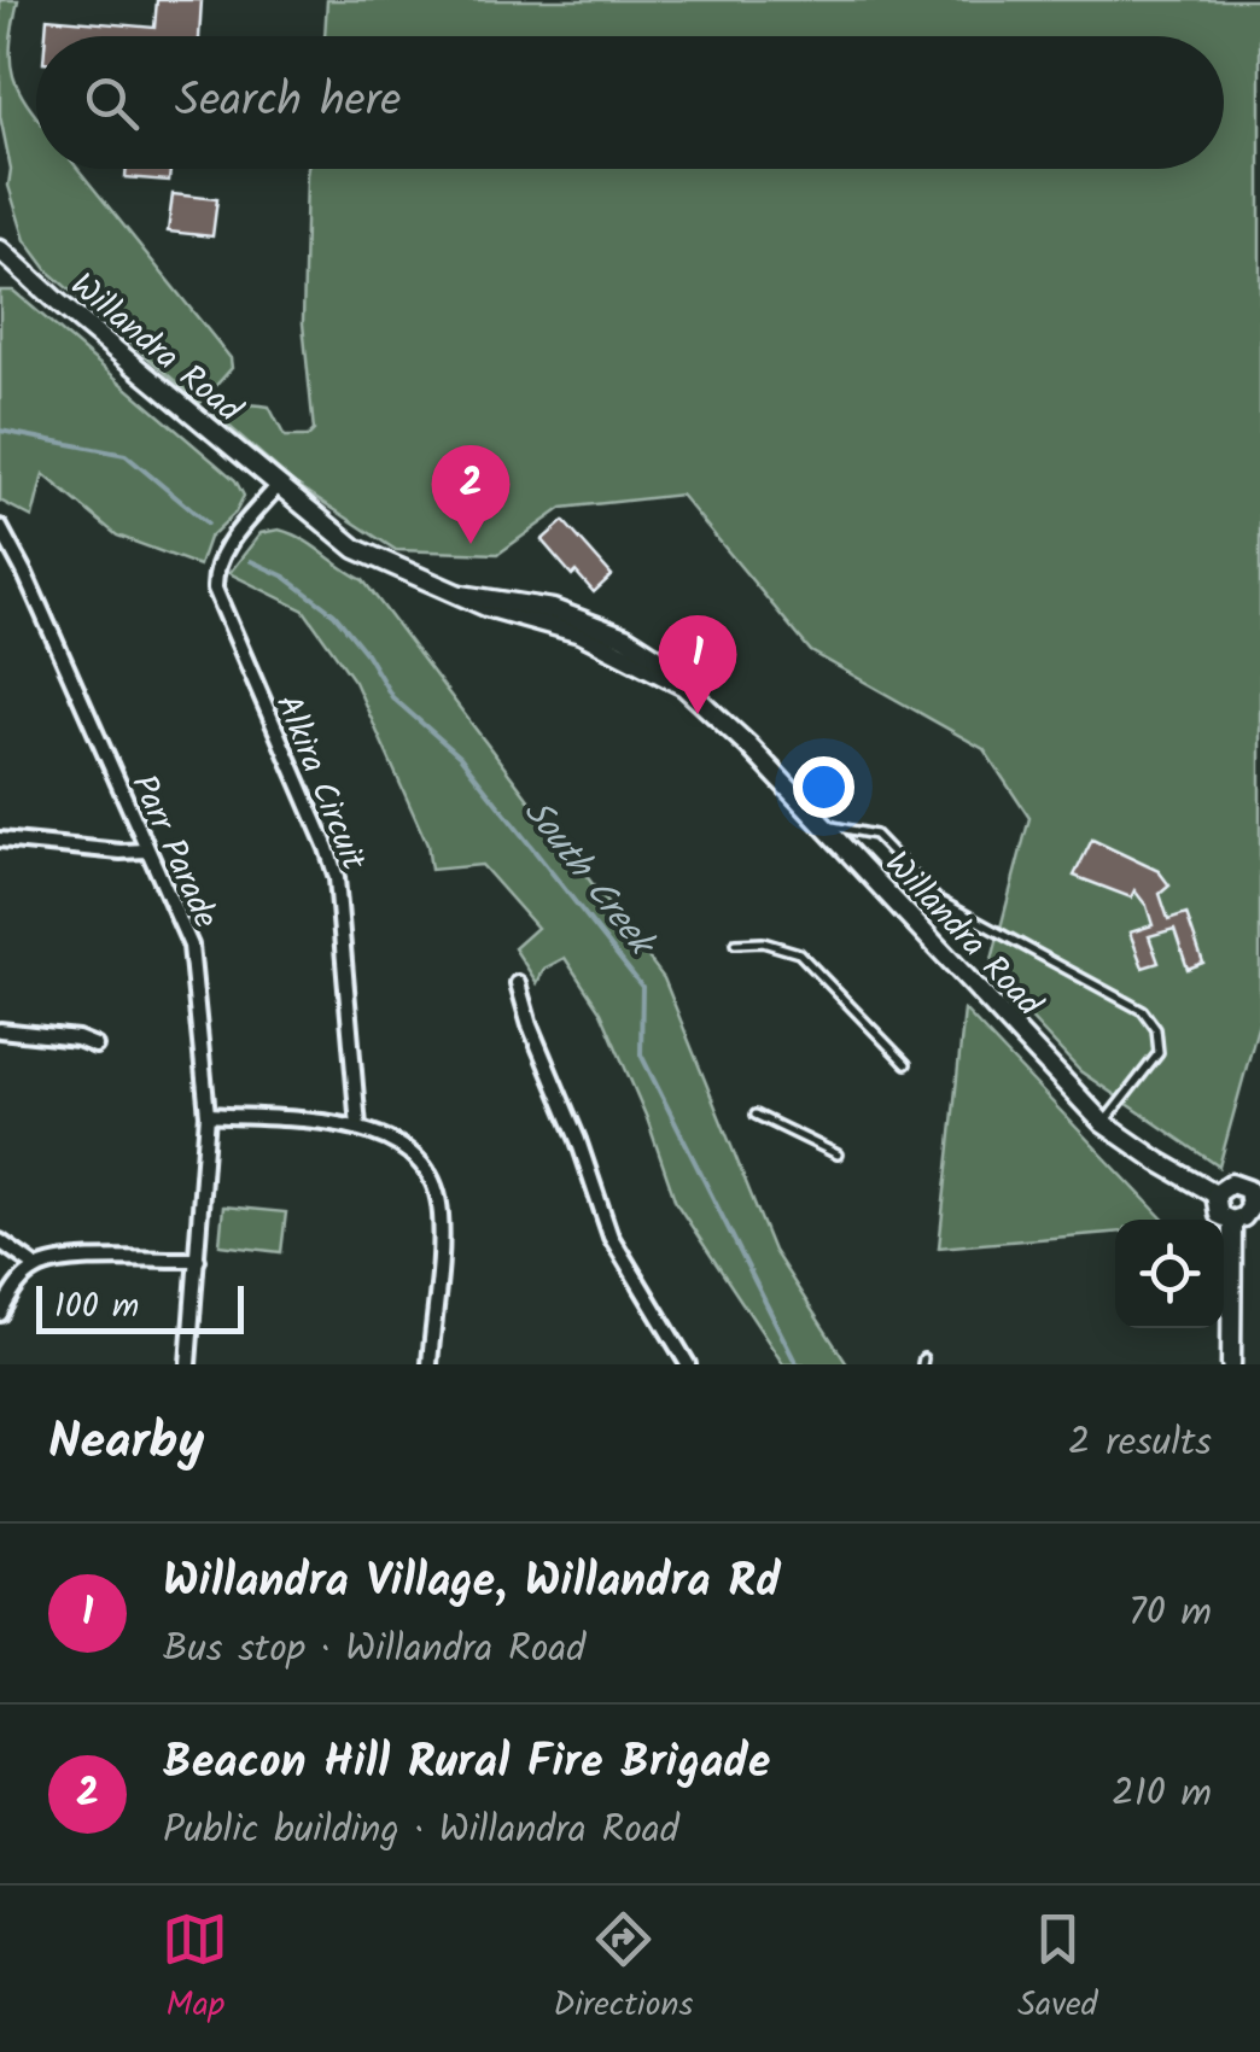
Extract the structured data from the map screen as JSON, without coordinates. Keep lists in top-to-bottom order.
{
  "streets": {
    "main road": ["Willandra Road"],
    "street": ["Alkira Circuit", "Parr Parade"]
  },
  "crossings": [
    ["Willandra Road", "Alkira Circuit"]
  ],
  "water": ["South Creek"],
  "scale_bar": "100 m",
  "page": {
    "search": "Search here",
    "pins": ["2", "1"],
    "scale": "100 m",
    "heading": ["Nearby", "2 results"],
    "list": [
      {
        "mark": "1",
        "name": "Willandra Village, Willandra Rd",
        "note": "Bus stop · Willandra Road",
        "value": "70 m"
      },
      {
        "mark": "2",
        "name": "Beacon Hill Rural Fire Brigade",
        "note": "Public building · Willandra Road",
        "value": "210 m"
      }
    ],
    "nav": ["Map", "Directions", "Saved"]
  }
}
